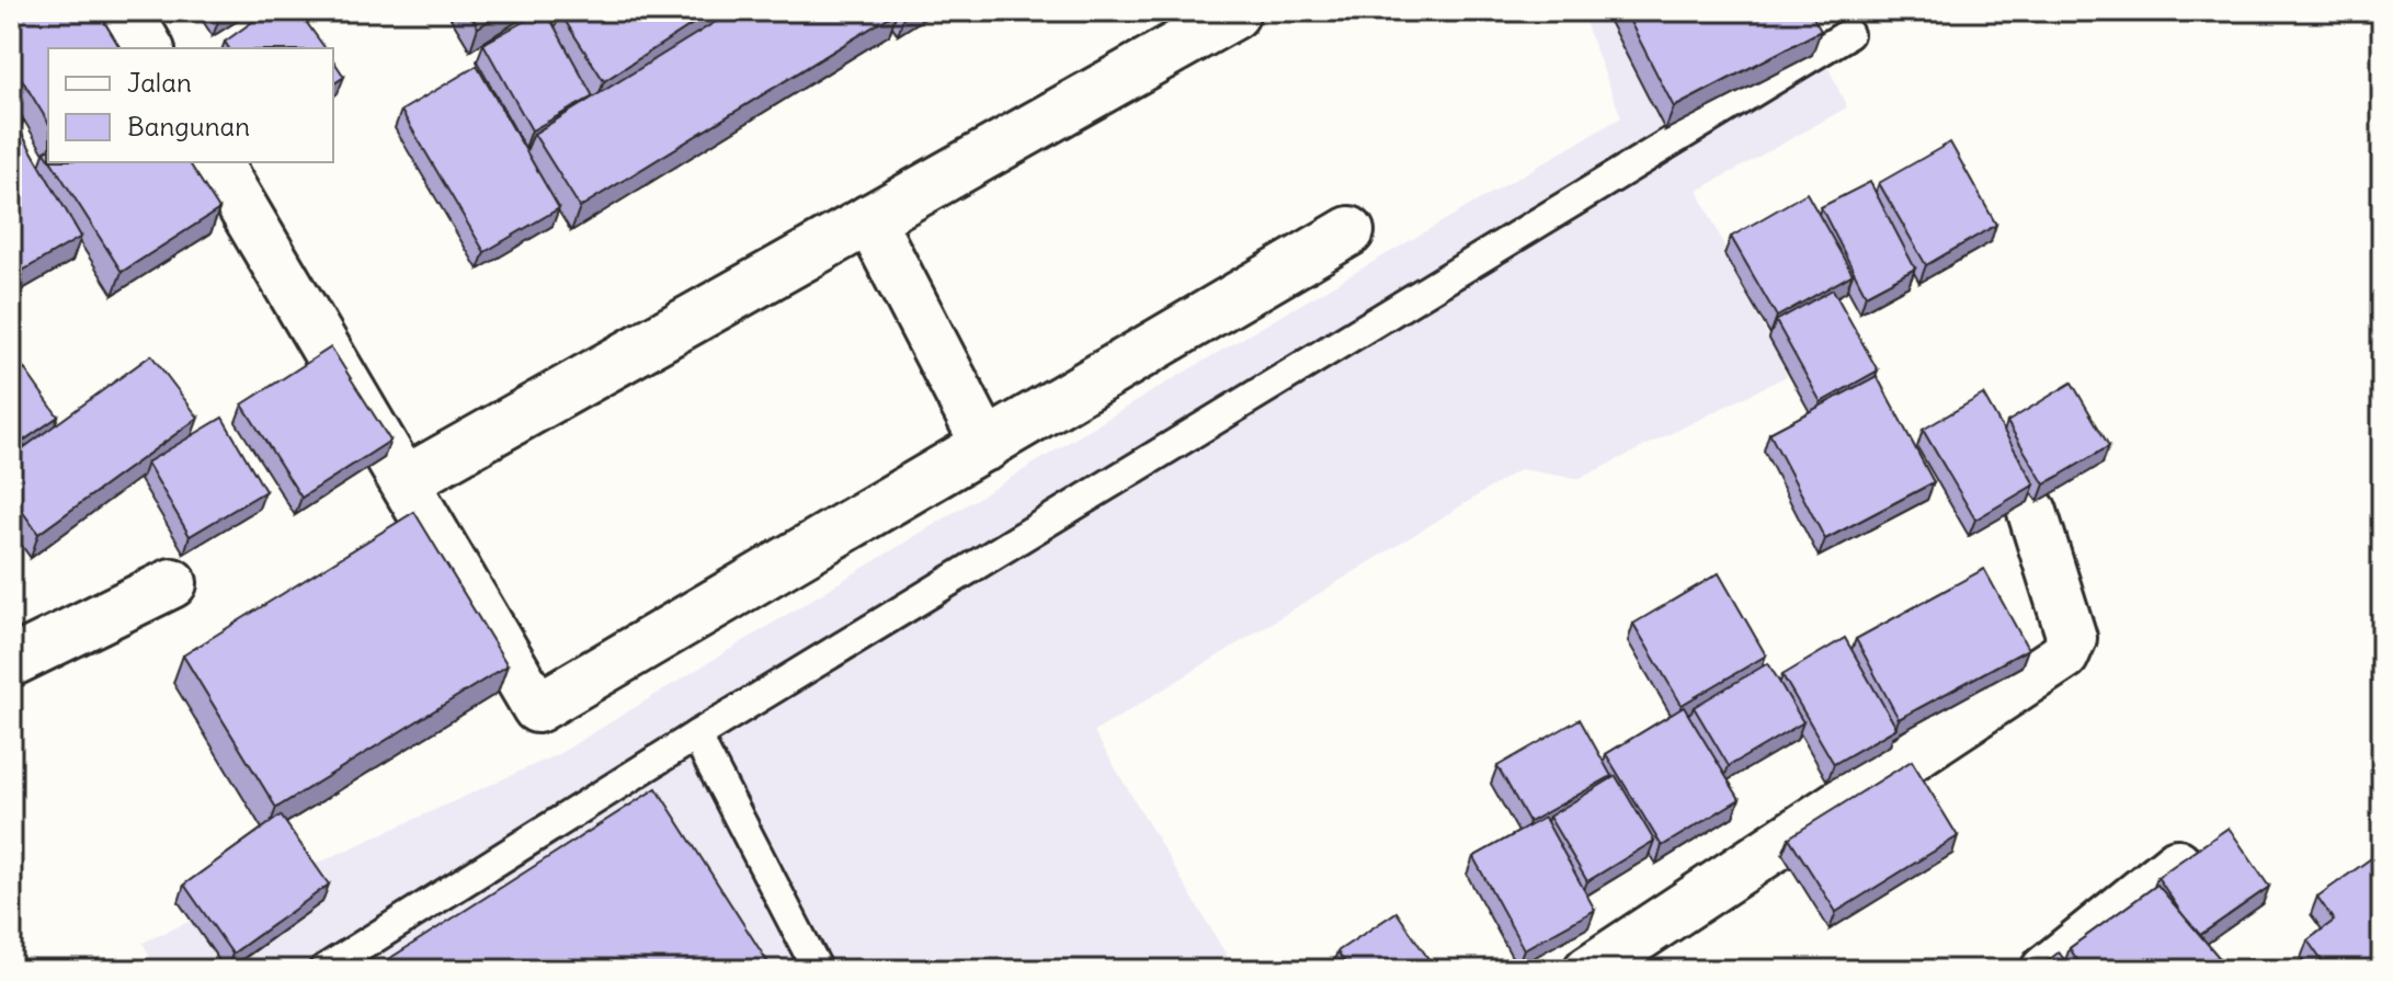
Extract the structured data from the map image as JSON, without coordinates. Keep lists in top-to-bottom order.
{
  "legend": ["Jalan", "Bangunan"]
}
